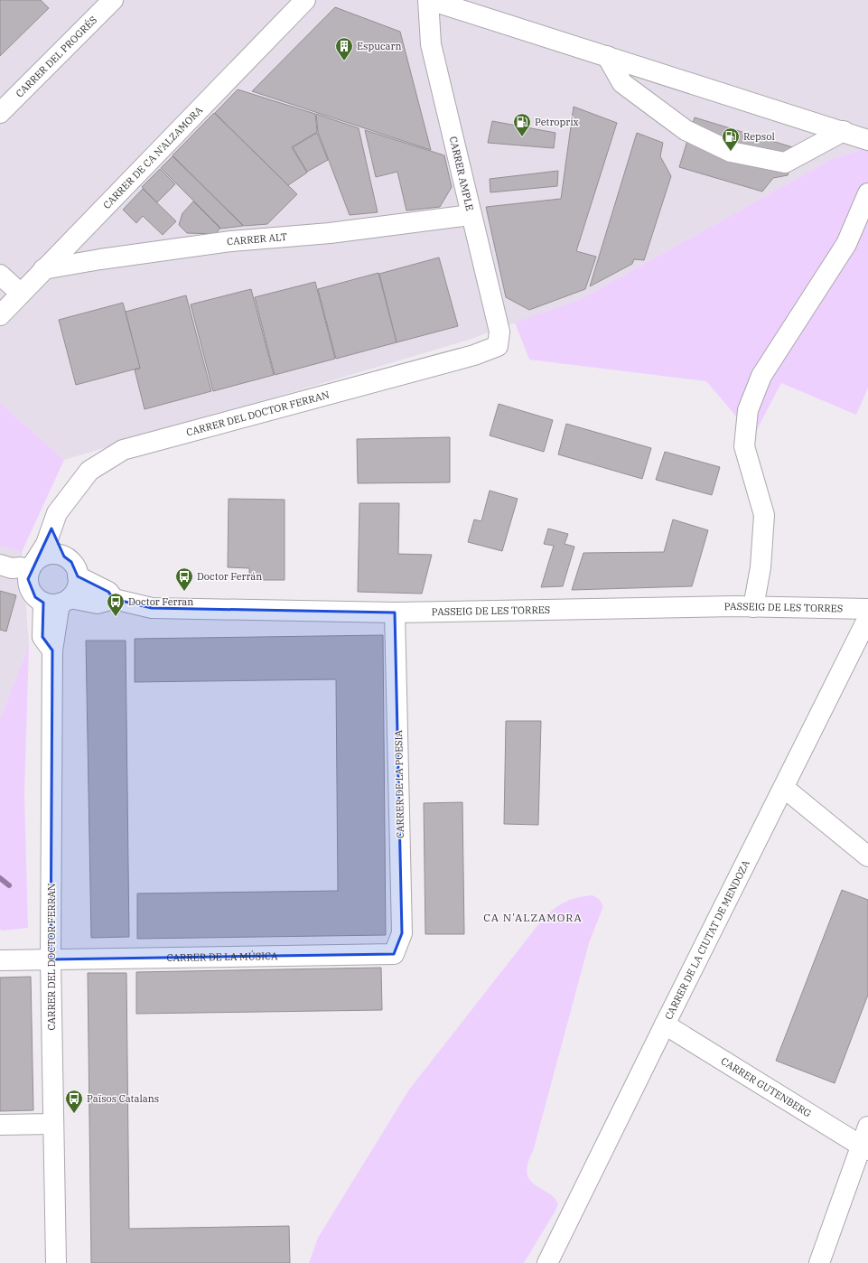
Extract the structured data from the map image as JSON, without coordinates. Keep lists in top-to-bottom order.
{
  "streets": {
    "street": [
      "CARRER DEL PROGRÉS",
      "CARRER DE CA N'ALZAMORA",
      "CARRER AMPLE",
      "CARRER ALT",
      "CARRER DEL DOCTOR FERRAN",
      "PASSEIG DE LES TORRES",
      "CARRER DE LA POESIA",
      "CARRER DE LA CIUTAT DE MENDOZA",
      "CARRER DE LA MÚSICA",
      "CARRER GUTENBERG"
    ]
  },
  "crossings": [
    ["CARRER DE CA N'ALZAMORA", "CARRER ALT"],
    ["CARRER AMPLE", "CARRER ALT"],
    ["CARRER AMPLE", "CARRER DEL DOCTOR FERRAN"],
    ["CARRER DEL DOCTOR FERRAN", "PASSEIG DE LES TORRES"],
    ["CARRER DEL DOCTOR FERRAN", "CARRER DE LA MÚSICA"],
    ["PASSEIG DE LES TORRES", "CARRER DE LA POESIA"],
    ["CARRER DE LA POESIA", "CARRER DE LA MÚSICA"],
    ["CARRER DE LA CIUTAT DE MENDOZA", "CARRER GUTENBERG"]
  ],
  "districts": ["CA N'ALZAMORA"],
  "places": {
    "building": ["Espucarn"],
    "fuel station": ["Petroprix", "Repsol"],
    "bus stop": ["Doctor Ferrán", "Doctor Ferran", "Països Catalans"]
  }
}
